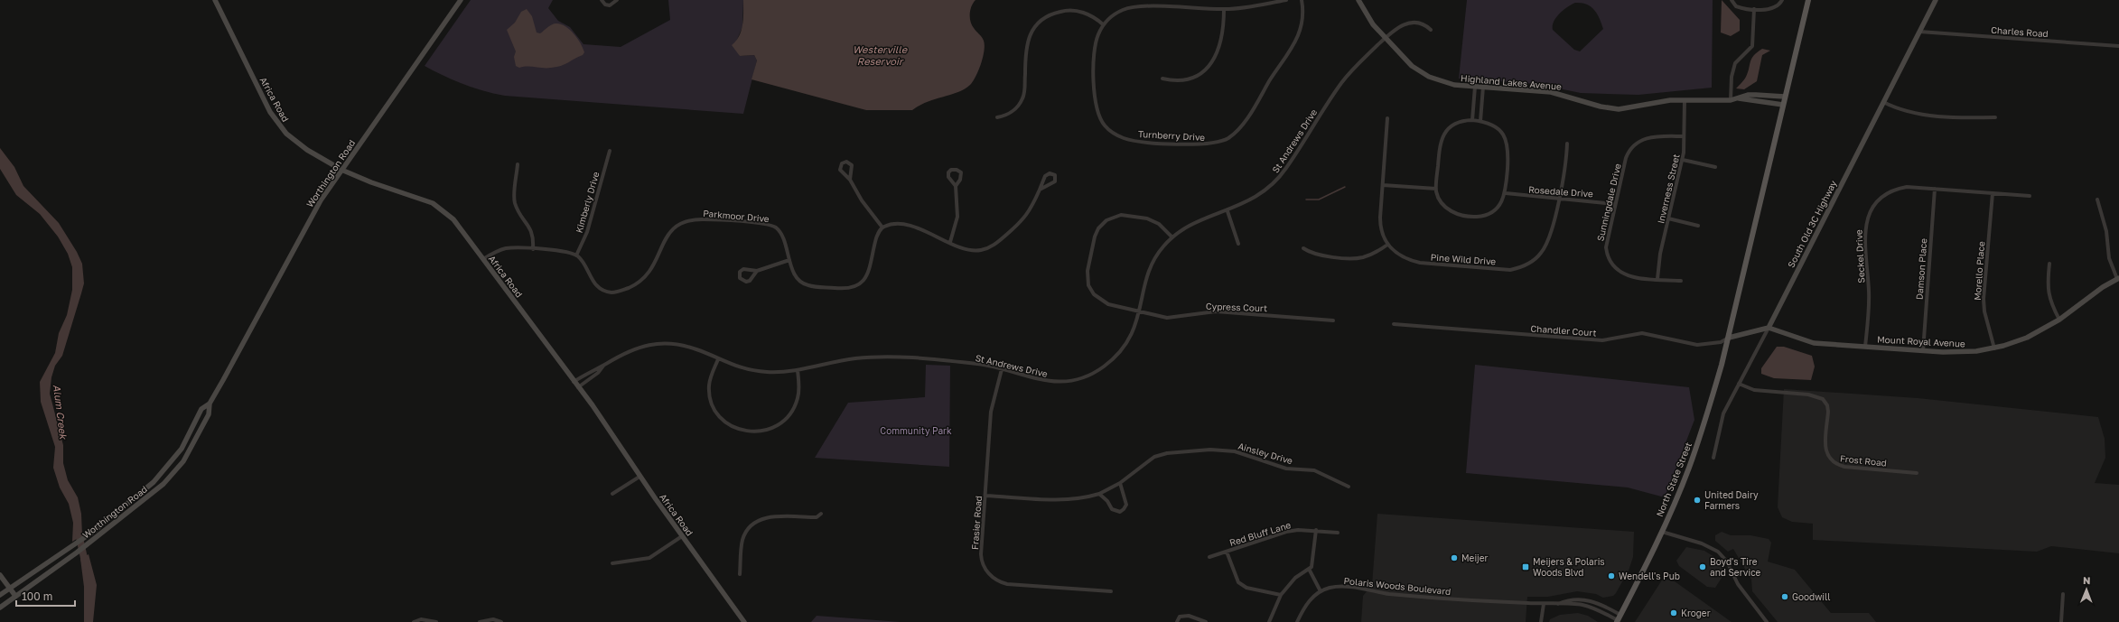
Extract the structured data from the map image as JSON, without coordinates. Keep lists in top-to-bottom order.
{
  "streets": {
    "main road": ["North State Street"],
    "street": [
      "Charles Road",
      "Highland Lakes Avenue",
      "Africa Road",
      "Turnberry Drive",
      "St Andrews Drive",
      "Worthington Road",
      "Inverness Street",
      "Rosedale Drive",
      "Kimberly Drive",
      "Sunningdale Drive",
      "Parkmoor Drive",
      "South Old 3C Highway",
      "Seckel Drive",
      "Pine Wild Drive",
      "Damson Place",
      "Morello Place",
      "Cypress Court",
      "Chandler Court",
      "Mount Royal Avenue",
      "Ainsley Drive",
      "Frost Road",
      "Frasier Road",
      "Red Bluff Lane",
      "Polaris Woods Boulevard"
    ]
  },
  "crossings": [
    ["Charles Road", "South Old 3C Highway"],
    ["Highland Lakes Avenue", "St Andrews Drive"],
    ["Highland Lakes Avenue", "Inverness Street"],
    ["Highland Lakes Avenue", "North State Street"],
    ["Africa Road", "St Andrews Drive"],
    ["Africa Road", "Worthington Road"],
    ["St Andrews Drive", "Cypress Court"],
    ["St Andrews Drive", "Frasier Road"],
    ["Inverness Street", "Sunningdale Drive"],
    ["Rosedale Drive", "Sunningdale Drive"],
    ["Rosedale Drive", "Pine Wild Drive"],
    ["Kimberly Drive", "Parkmoor Drive"],
    ["South Old 3C Highway", "Mount Royal Avenue"],
    ["South Old 3C Highway", "Frost Road"],
    ["Seckel Drive", "Damson Place"],
    ["Seckel Drive", "Morello Place"],
    ["Seckel Drive", "Mount Royal Avenue"],
    ["Damson Place", "Mount Royal Avenue"],
    ["Morello Place", "Mount Royal Avenue"],
    ["Chandler Court", "North State Street"],
    ["Ainsley Drive", "Frasier Road"],
    ["North State Street", "Polaris Woods Boulevard"]
  ],
  "water": ["Westerville Reservoir", "Alum Creek"],
  "parks": ["Community Park"],
  "places": {
    "other": [
      "United Dairy Farmers",
      "Meijer",
      "Boyd's Tire and Service",
      "Wendell's Pub",
      "Goodwill",
      "Kroger"
    ],
    "transit": ["Meijers & Polaris Woods Blvd"]
  },
  "scale_bar": "100 m",
  "north": "top"
}
